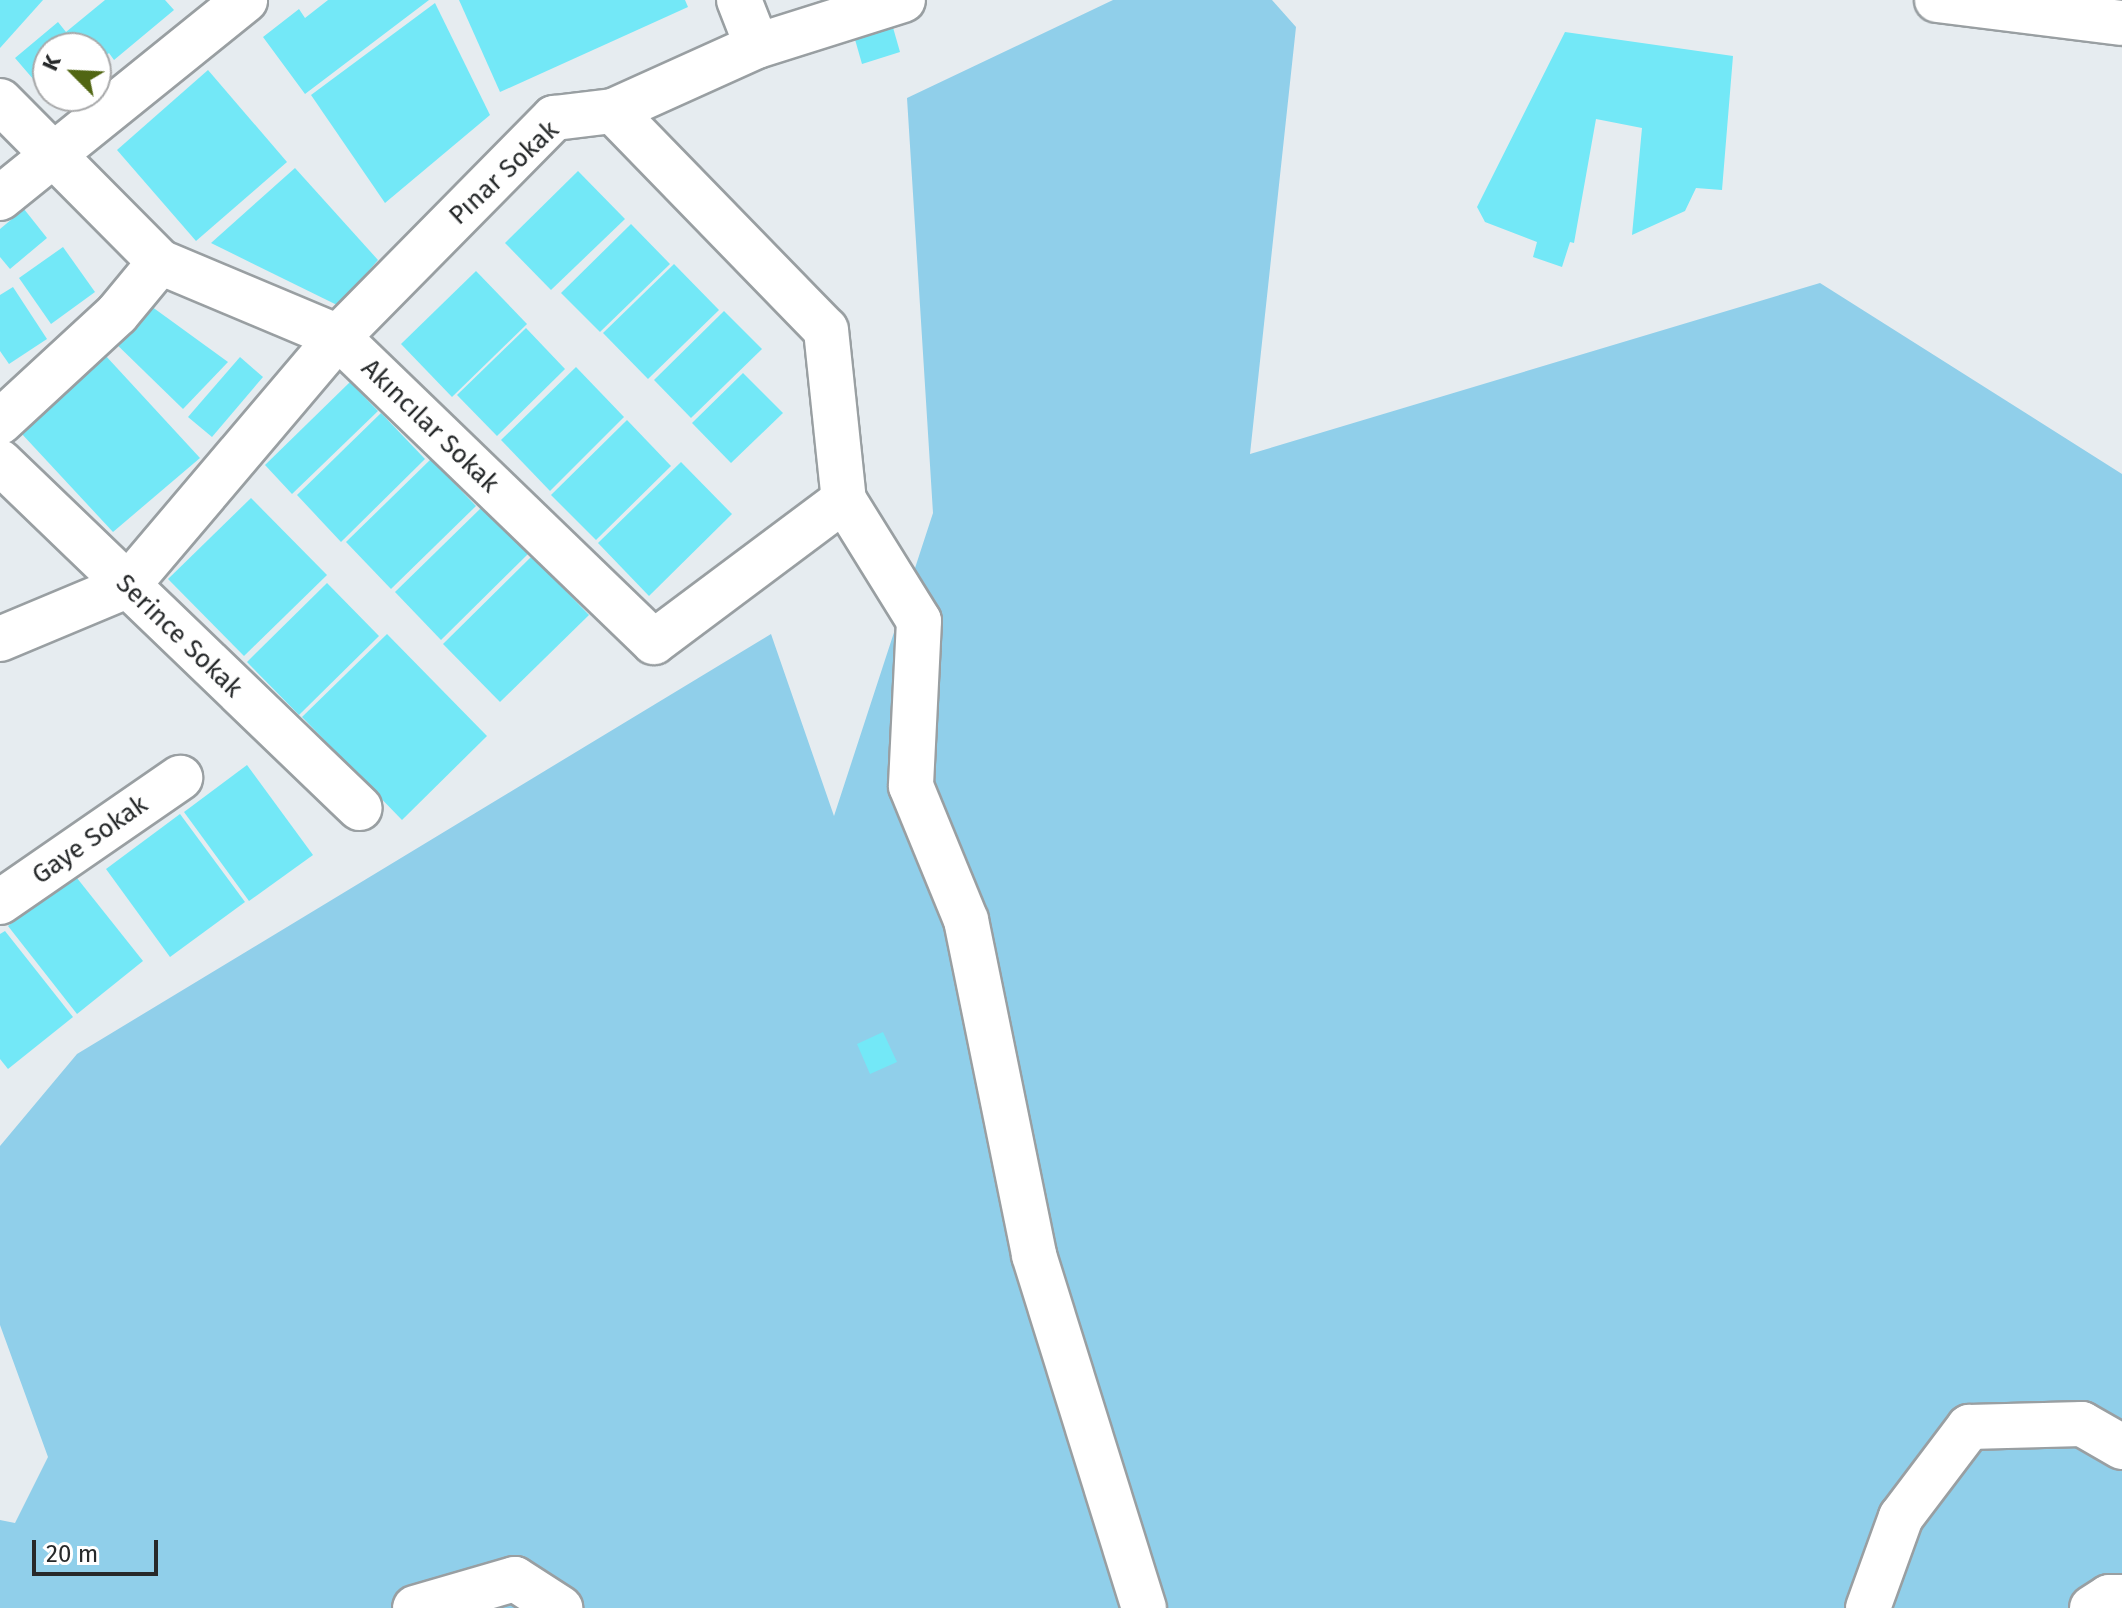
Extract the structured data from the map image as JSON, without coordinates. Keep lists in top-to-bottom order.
{
  "streets": {
    "street": [
      "Pınar Sokak",
      "Akıncılar Sokak",
      "Serince Sokak",
      "Gaye Sokak"
    ]
  },
  "crossings": [
    ["Pınar Sokak", "Akıncılar Sokak"],
    ["Pınar Sokak", "Serince Sokak"]
  ],
  "scale_bar": "20 m",
  "north": "top left"
}
